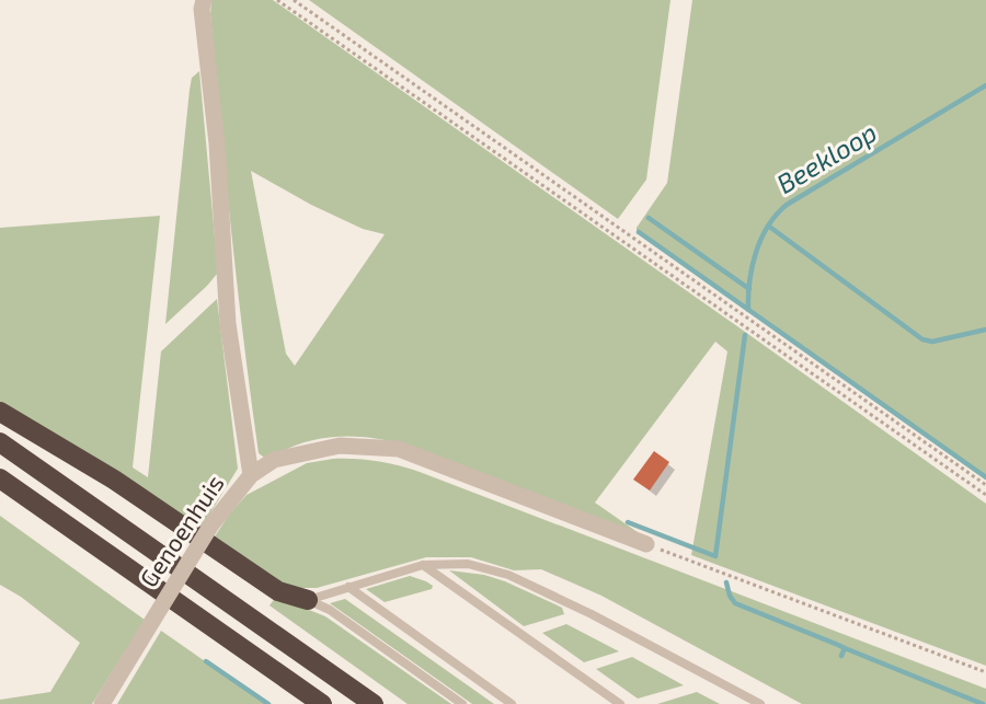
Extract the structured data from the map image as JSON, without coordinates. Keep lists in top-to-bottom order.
{
  "streets": {
    "street": ["Genoenhuis"]
  },
  "water": ["Beekloop"]
}
